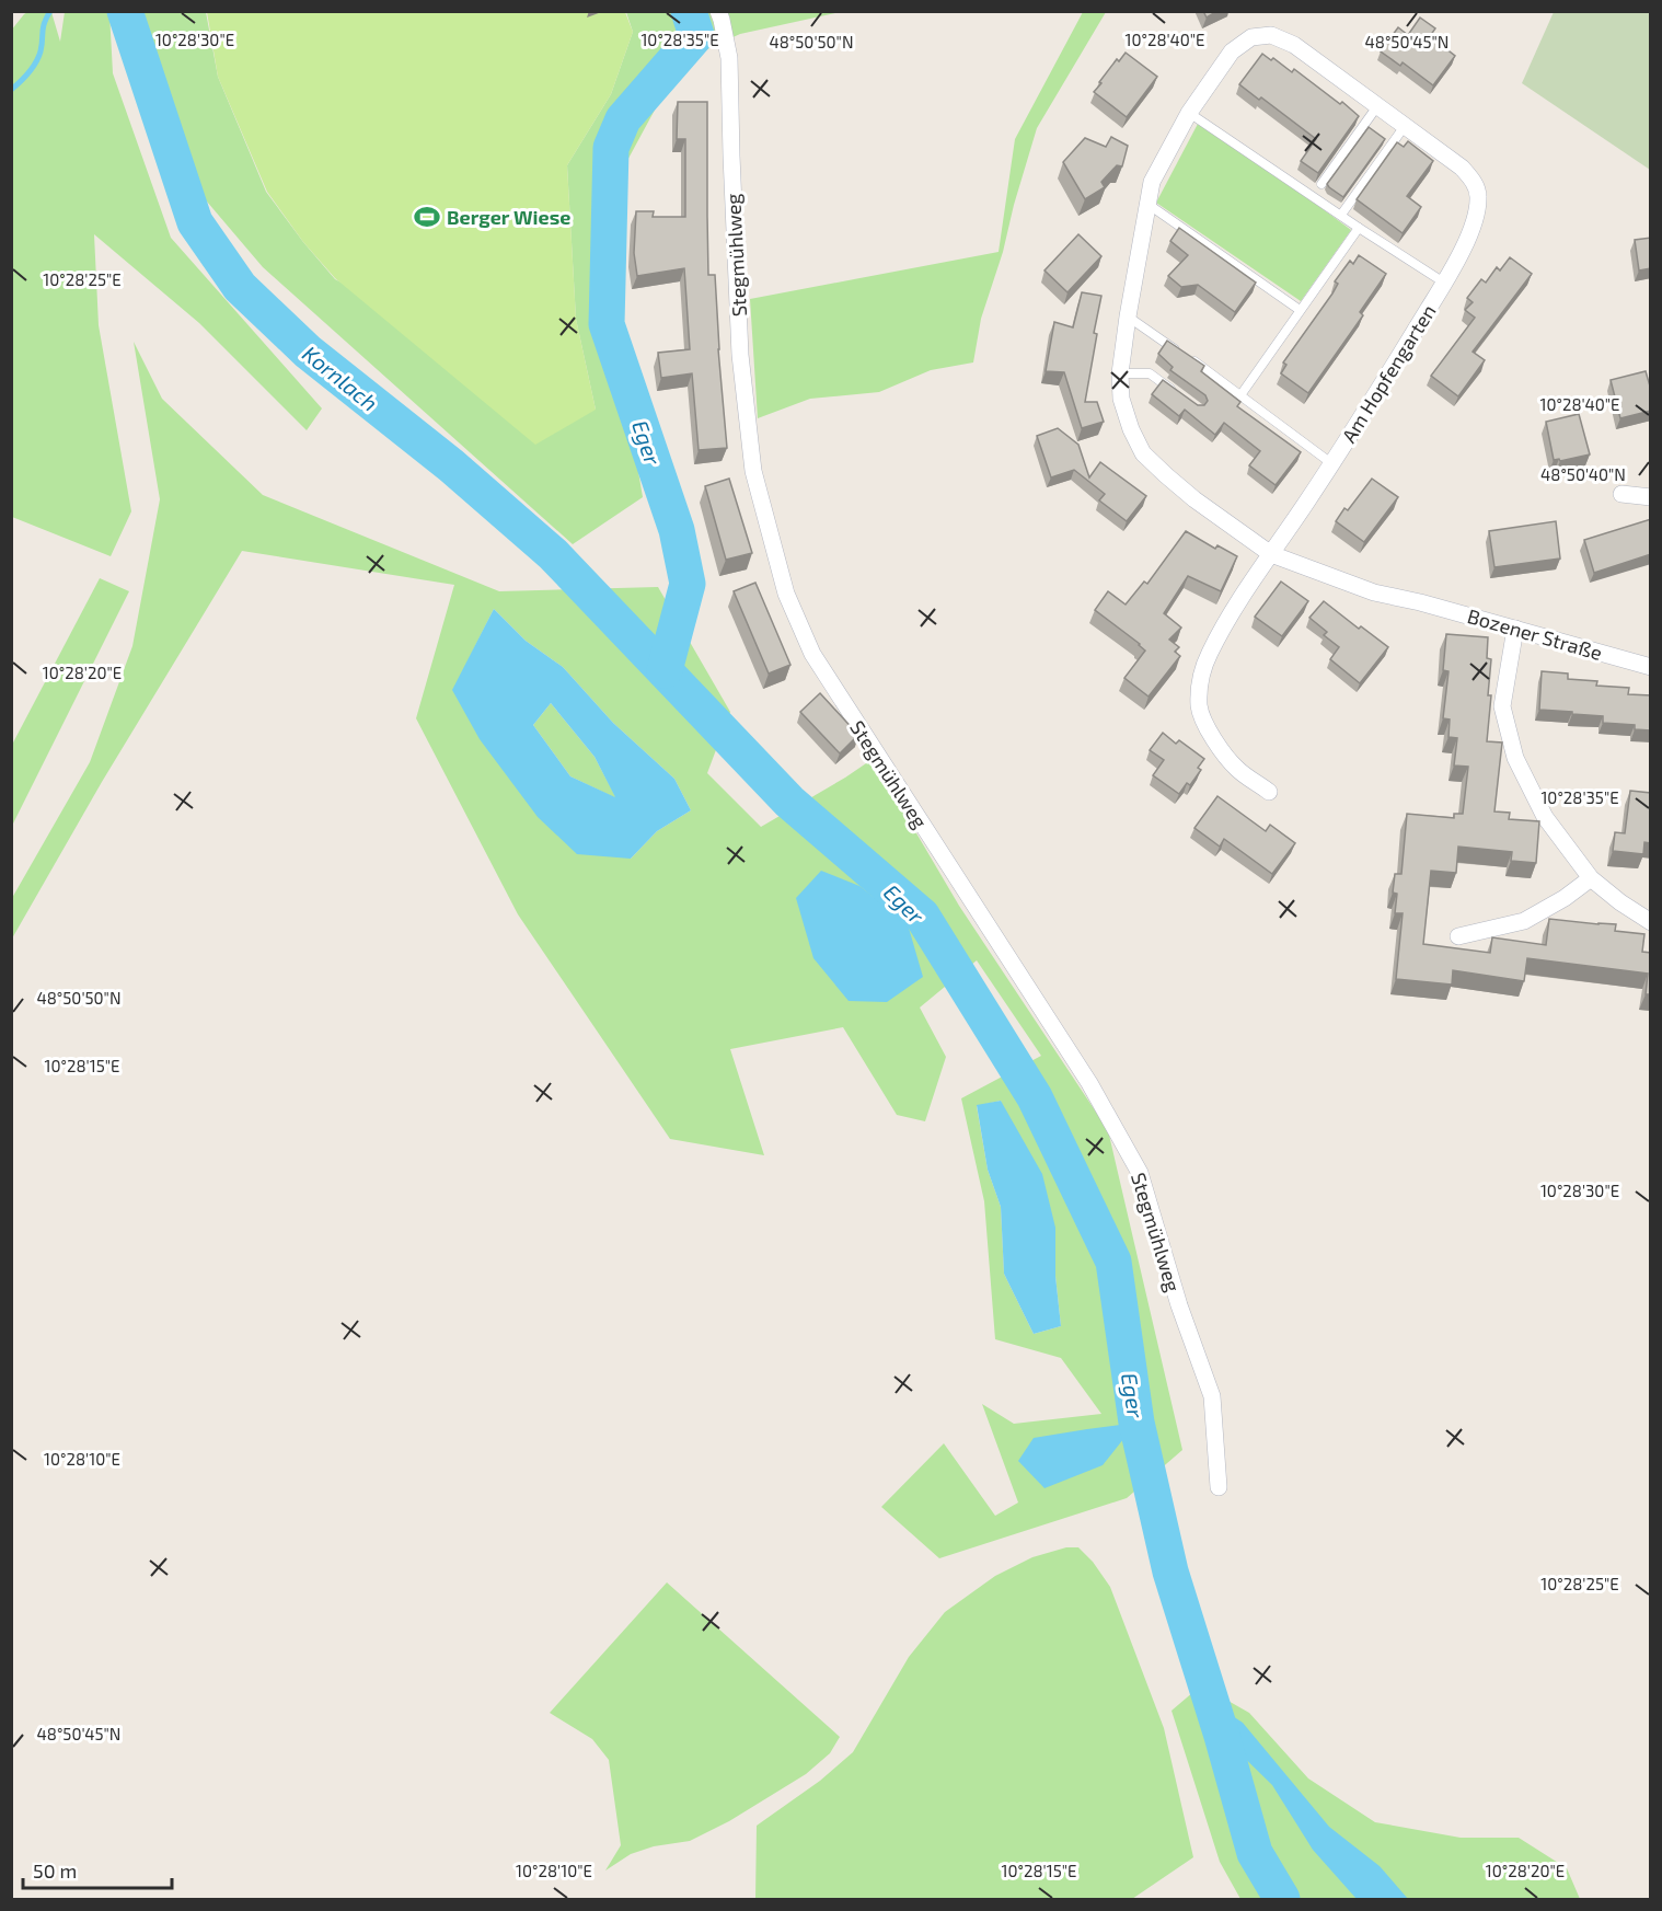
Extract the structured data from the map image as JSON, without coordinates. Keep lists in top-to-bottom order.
{
  "streets": {
    "street": ["Stegmühlweg", "Am Hopfengarten", "Bozener Straße"]
  },
  "crossings": [
    ["Am Hopfengarten", "Bozener Straße"]
  ],
  "water": ["Kornlach", "Eger"],
  "places": {
    "sports": ["Berger Wiese"]
  },
  "scale_bar": "50 m",
  "coordinates": [
    "10°28'30\"E",
    "10°28'35\"E",
    "10°28'40\"E",
    "48°50'50\"N",
    "48°50'45\"N",
    "10°28'25\"E",
    "48°50'40\"N",
    "10°28'20\"E",
    "10°28'15\"E",
    "10°28'10\"E"
  ]
}
